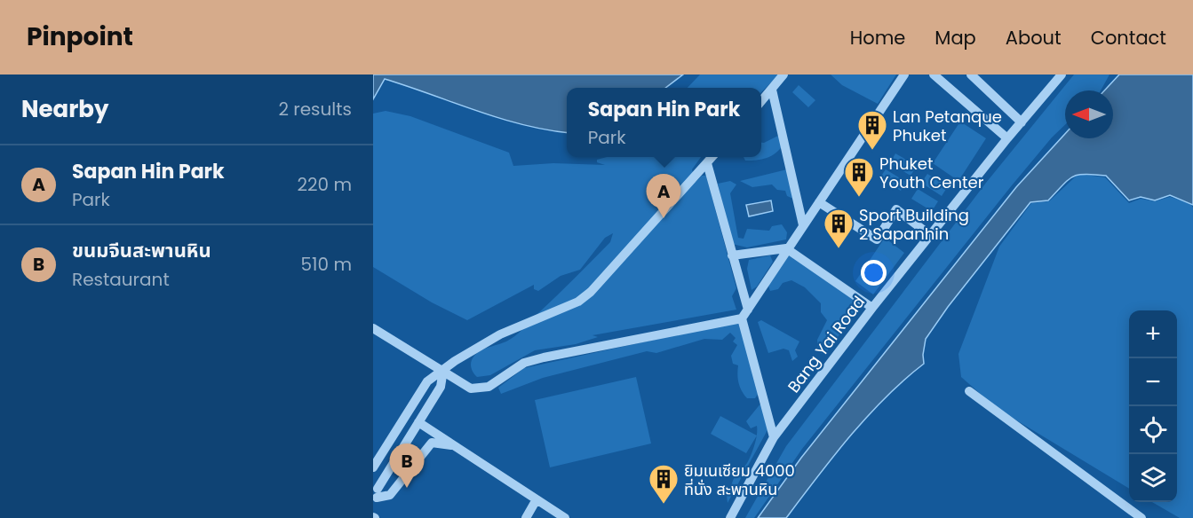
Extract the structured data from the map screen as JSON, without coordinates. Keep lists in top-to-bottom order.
{
  "streets": {
    "street": ["Bang Yai Road"]
  },
  "places": {
    "building": [
      "Lan Petanque Phuket",
      "Phuket Youth Center",
      "Sport Building 2 Sapanhin",
      "ยิมเนเซียม 4000 ที่นั่ง สะพานหิน"
    ]
  },
  "north": "left",
  "page": {
    "header": "Pinpoint",
    "nav": [
      "Home",
      "Map",
      "About",
      "Contact"
    ],
    "heading": ["Nearby", "2 results"],
    "popup": ["Sapan Hin Park", "Park"],
    "list": [
      {
        "mark": "A",
        "name": "Sapan Hin Park",
        "note": "Park",
        "value": "220 m"
      },
      {
        "mark": "B",
        "name": "ขนมจีนสะพานหิน",
        "note": "Restaurant",
        "value": "510 m"
      }
    ],
    "pins": ["A", "B"],
    "map_buttons": ["+", "−"]
  }
}
